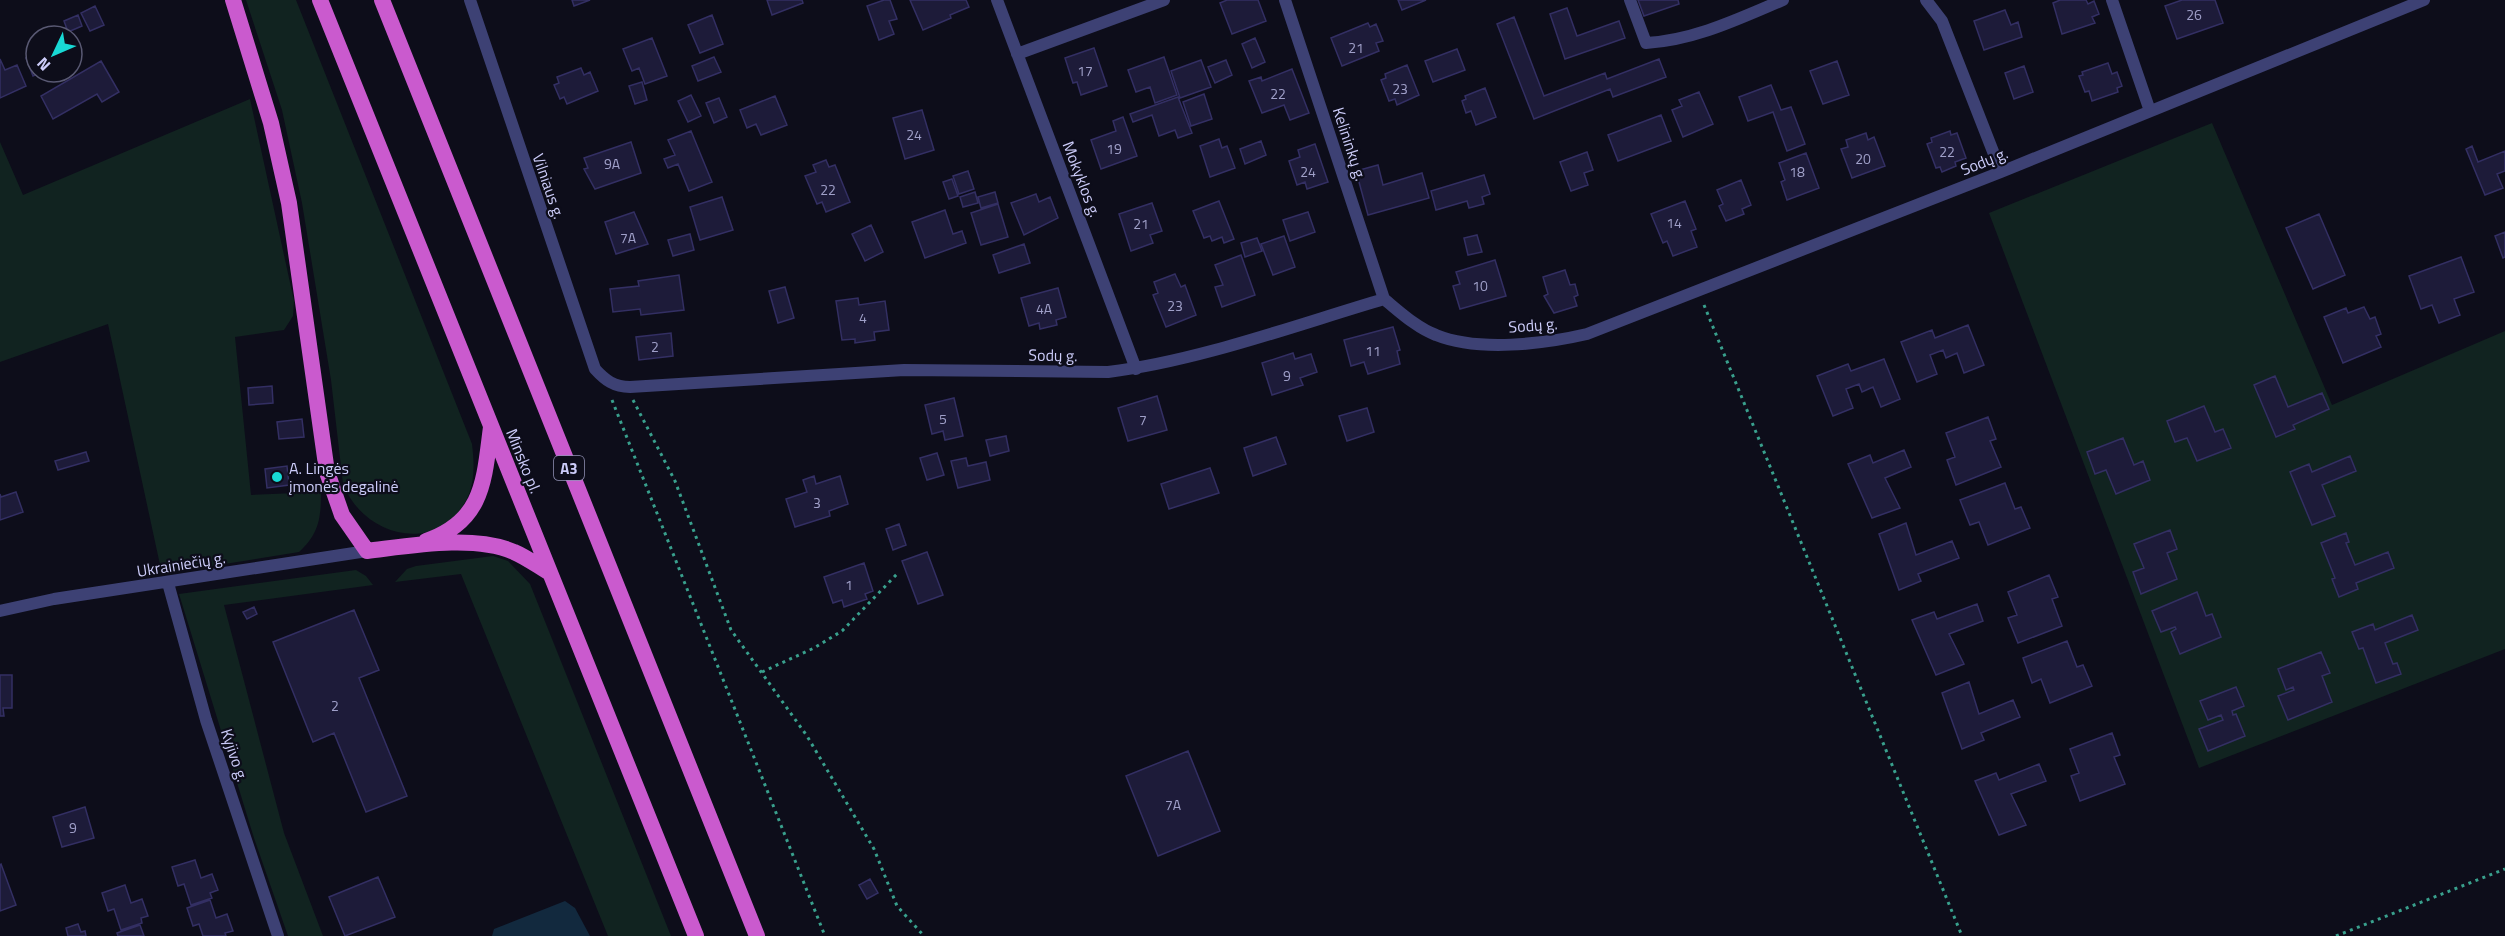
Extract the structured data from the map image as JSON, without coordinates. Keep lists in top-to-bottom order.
{
  "streets": {
    "highway": ["Minsko pl.", "A3"],
    "street": [
      "Kelininkų g.",
      "Sodų g.",
      "Mokyklos g.",
      "Vilniaus g.",
      "Ukrainiečių g.",
      "Kyjivo g."
    ]
  },
  "crossings": [
    ["Kelininkų g.", "Sodų g."],
    ["Sodų g.", "Mokyklos g."],
    ["Sodų g.", "Vilniaus g."],
    ["Ukrainiečių g.", "Kyjivo g."]
  ],
  "places": ["A. Lingės įmonės degalinė"],
  "house_numbers": [
    "26",
    "21",
    "17",
    "23",
    "22",
    "24",
    "19",
    "22",
    "20",
    "9A",
    "24",
    "18",
    "22",
    "14",
    "21",
    "7A",
    "10",
    "23",
    "4A",
    "4",
    "2",
    "11",
    "9",
    "5",
    "7",
    "3",
    "1",
    "2",
    "7A",
    "9"
  ],
  "north": "bottom left"
}
